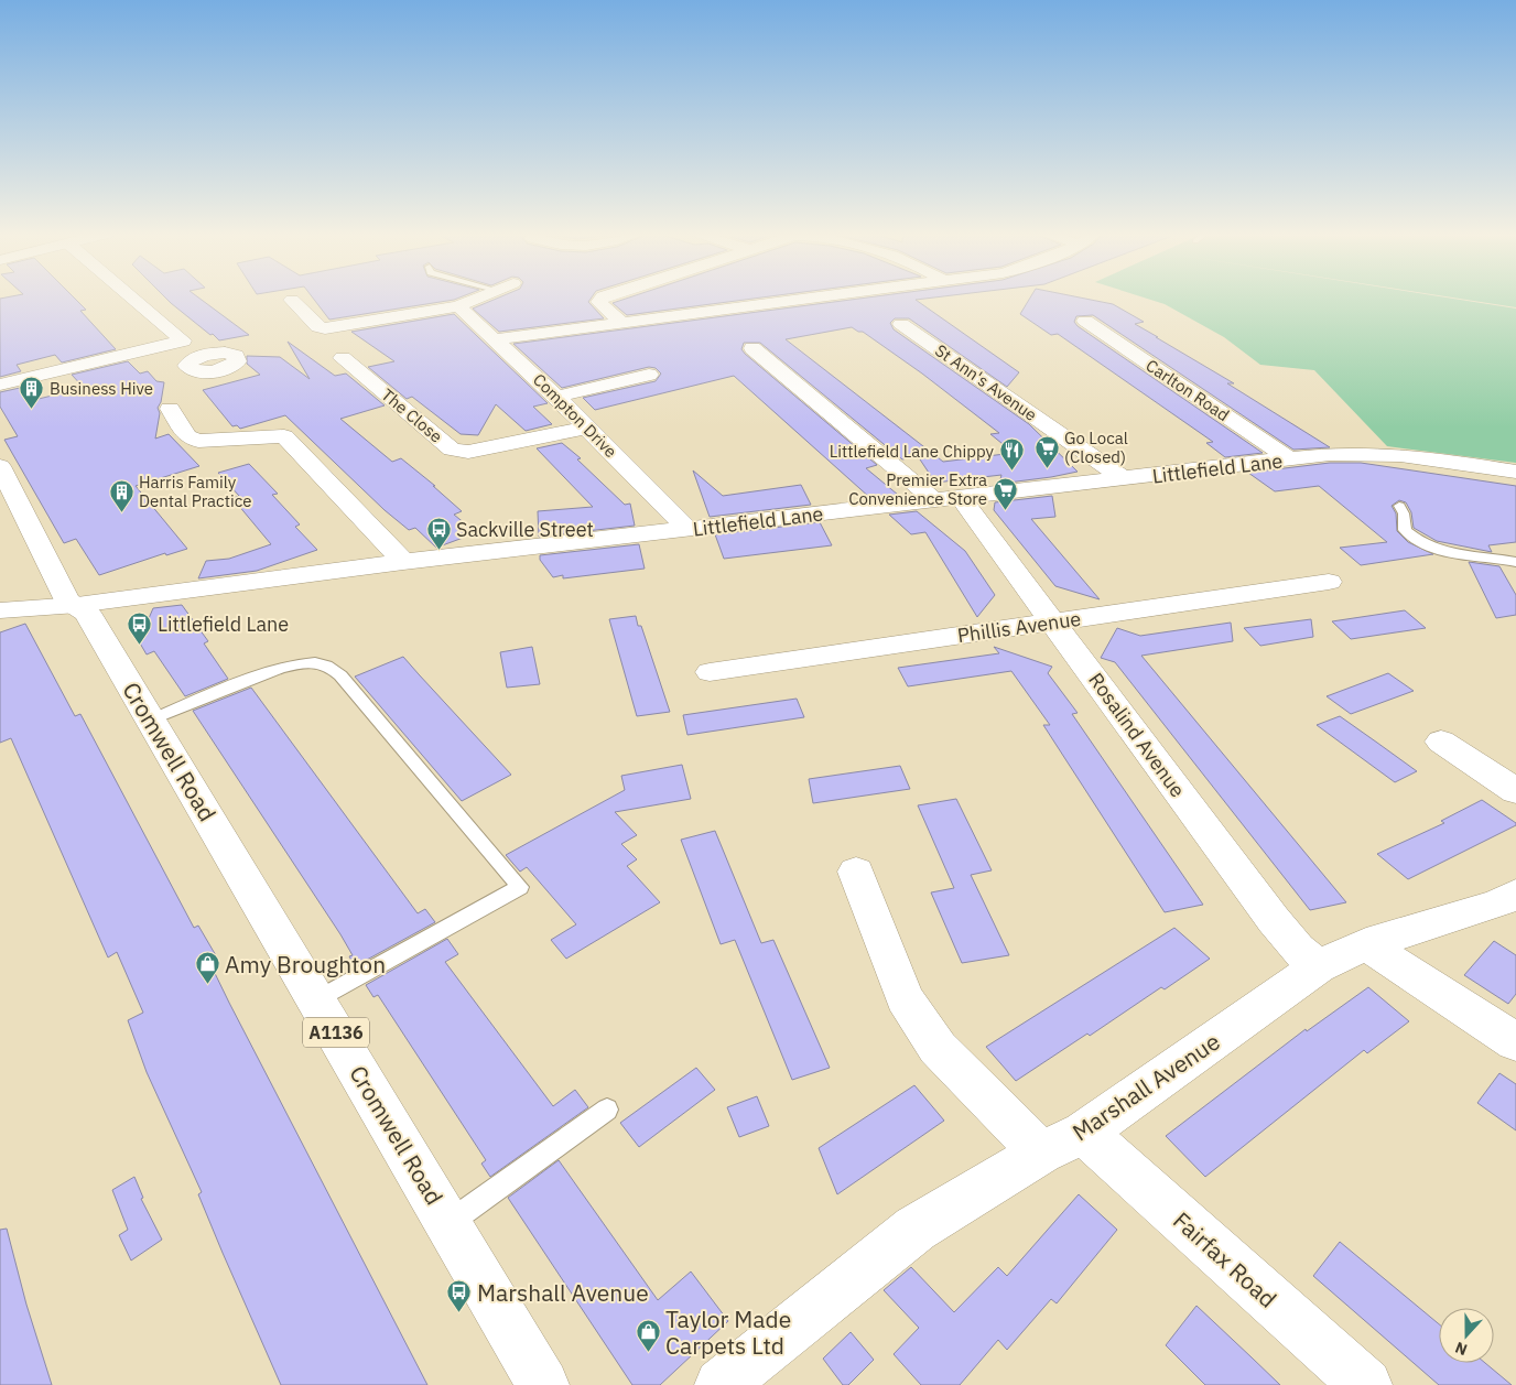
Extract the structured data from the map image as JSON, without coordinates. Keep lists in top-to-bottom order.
{
  "streets": {
    "street": [
      "St Ann's Avenue",
      "Carlton Road",
      "The Close",
      "Compton Drive",
      "Littlefield Lane",
      "Phillis Avenue",
      "Rosalind Avenue",
      "Cromwell Road",
      "A1136",
      "Marshall Avenue",
      "Fairfax Road"
    ]
  },
  "crossings": [
    ["St Ann's Avenue", "Littlefield Lane"],
    ["Carlton Road", "Littlefield Lane"],
    ["The Close", "Compton Drive"],
    ["Compton Drive", "Littlefield Lane"],
    ["Littlefield Lane", "Rosalind Avenue"],
    ["Littlefield Lane", "Cromwell Road"],
    ["Littlefield Lane", "A1136"],
    ["Phillis Avenue", "Rosalind Avenue"],
    ["Rosalind Avenue", "Marshall Avenue"],
    ["Cromwell Road", "A1136"],
    ["Marshall Avenue", "Fairfax Road"]
  ],
  "places": {
    "building": ["Business Hive", "Harris Family Dental Practice"],
    "supermarket": ["Go Local (Closed)", "Premier Extra Convenience Store"],
    "restaurant": ["Littlefield Lane Chippy"],
    "bus stop": ["Sackville Street", "Littlefield Lane", "Marshall Avenue"],
    "shop": ["Amy Broughton", "Taylor Made Carpets Ltd"]
  },
  "north": "bottom"
}
